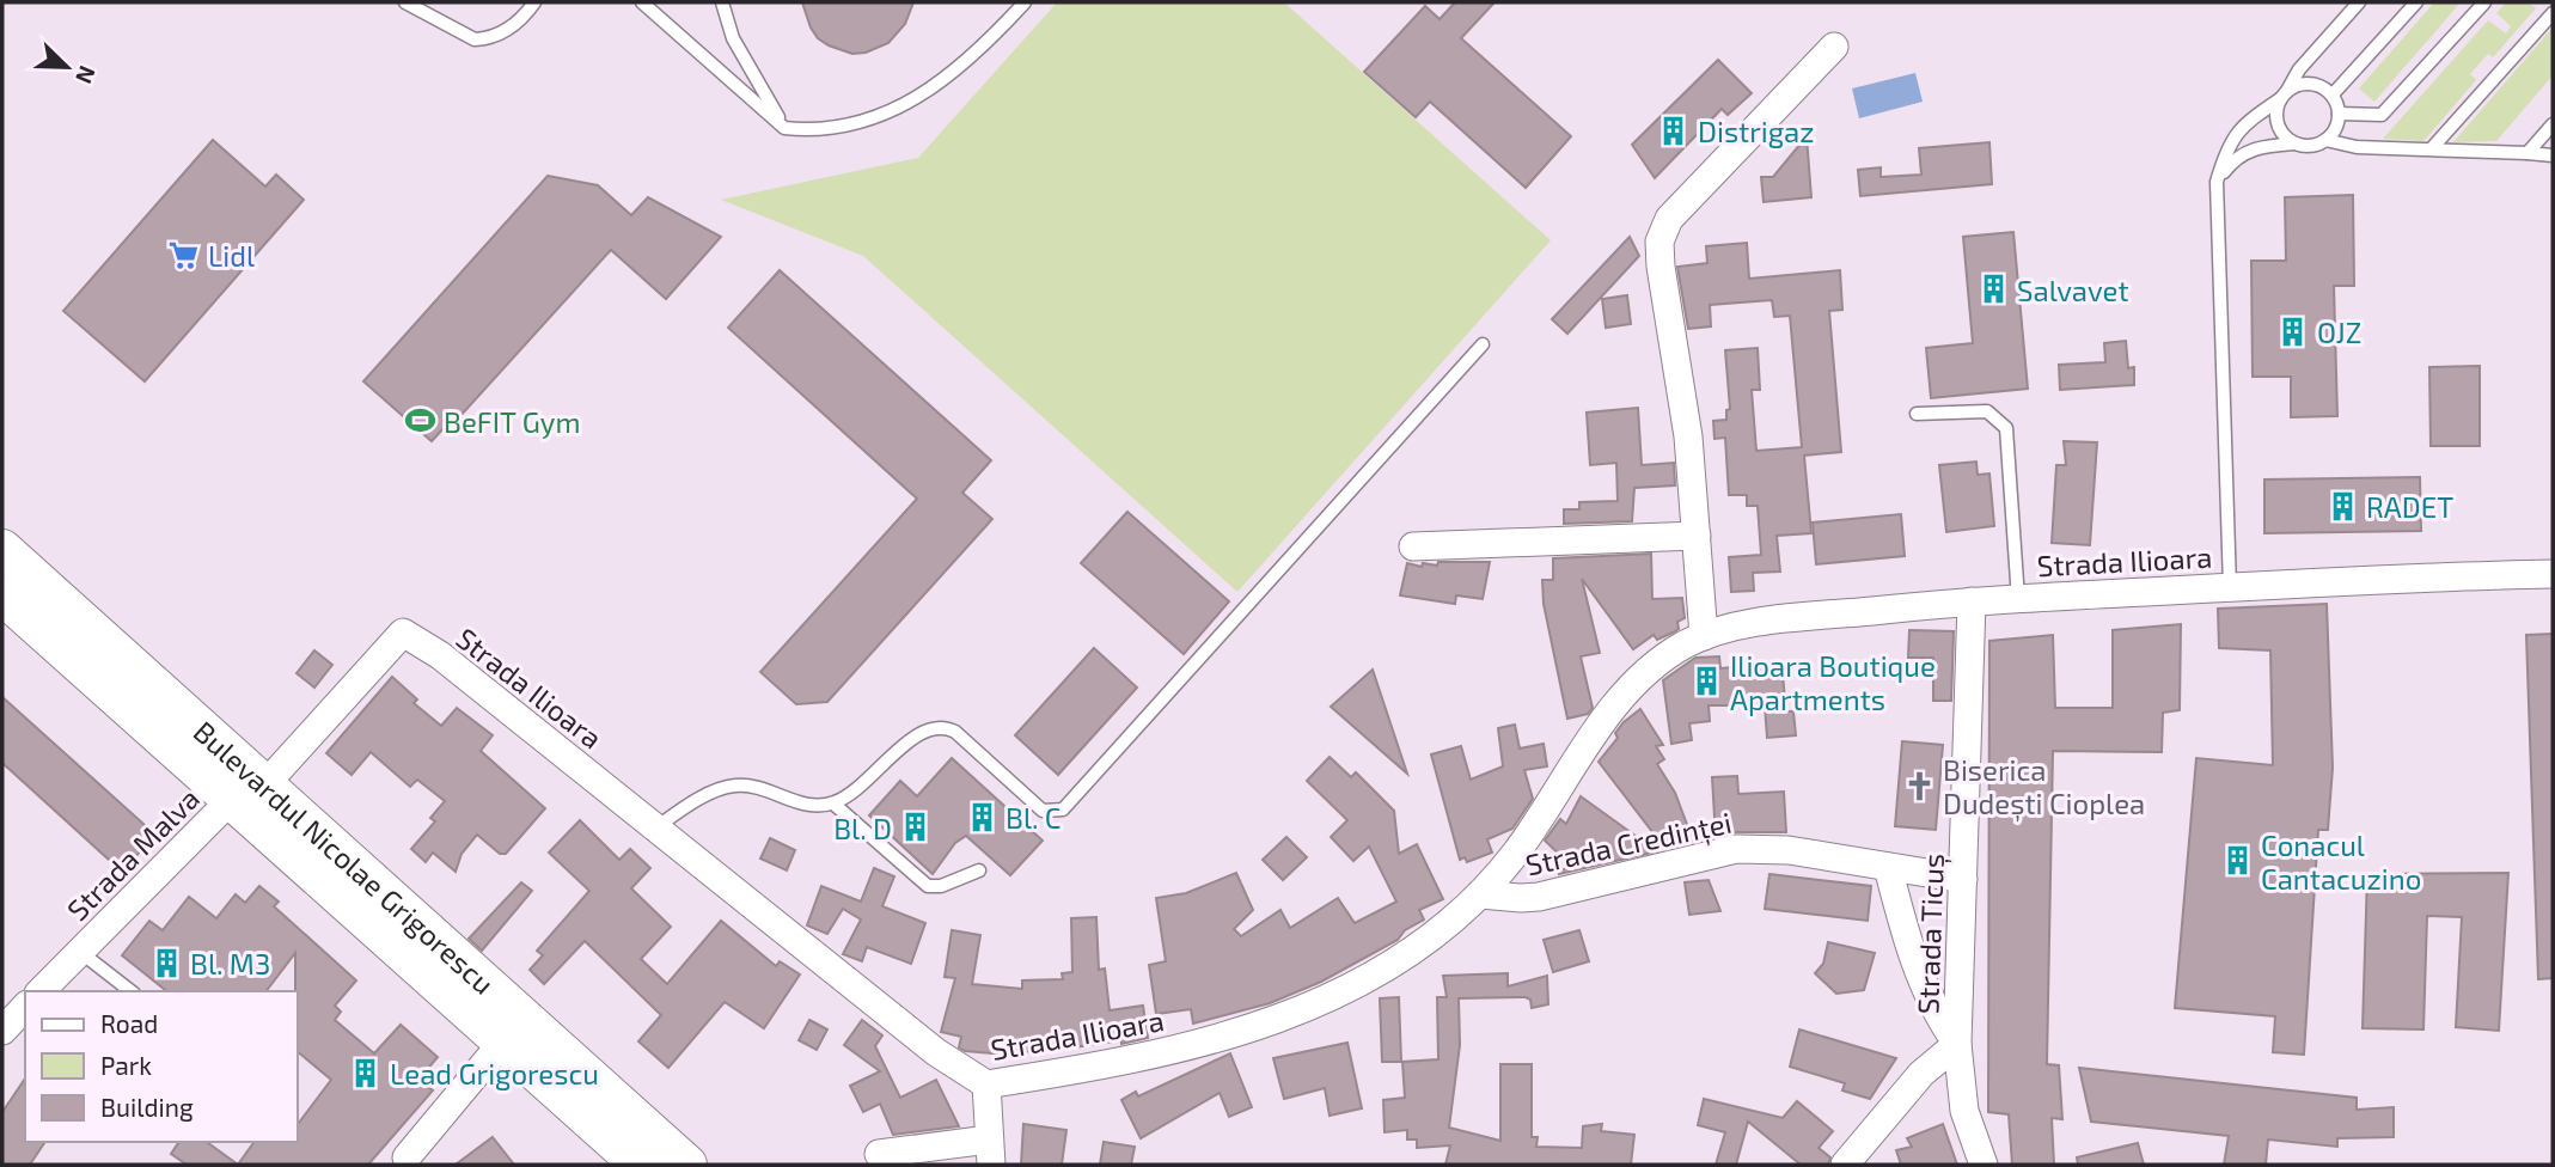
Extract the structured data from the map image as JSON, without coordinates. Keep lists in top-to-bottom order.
{
  "streets": {
    "main road": ["Bulevardul Nicolae Grigorescu"],
    "street": [
      "Strada Ilioara",
      "Strada Credinței",
      "Strada Malva",
      "Strada Ticuș"
    ]
  },
  "crossings": [
    ["Strada Ilioara", "Strada Credinței"],
    ["Strada Ilioara", "Strada Malva"],
    ["Strada Ilioara", "Strada Ticuș"],
    ["Strada Credinței", "Strada Ticuș"],
    ["Strada Malva", "Bulevardul Nicolae Grigorescu"]
  ],
  "places": {
    "building": [
      "Distrigaz",
      "Salvavet",
      "OJZ",
      "RADET",
      "Ilioara Boutique Apartments",
      "Bl. C",
      "Bl. D",
      "Conacul Cantacuzino",
      "Bl. M3",
      "Lead Grigorescu"
    ],
    "supermarket": ["Lidl"],
    "sports": ["BeFIT Gym"],
    "church": ["Biserica Dudești Cioplea"]
  },
  "legend": ["Road", "Park", "Building"],
  "north": "bottom right"
}
